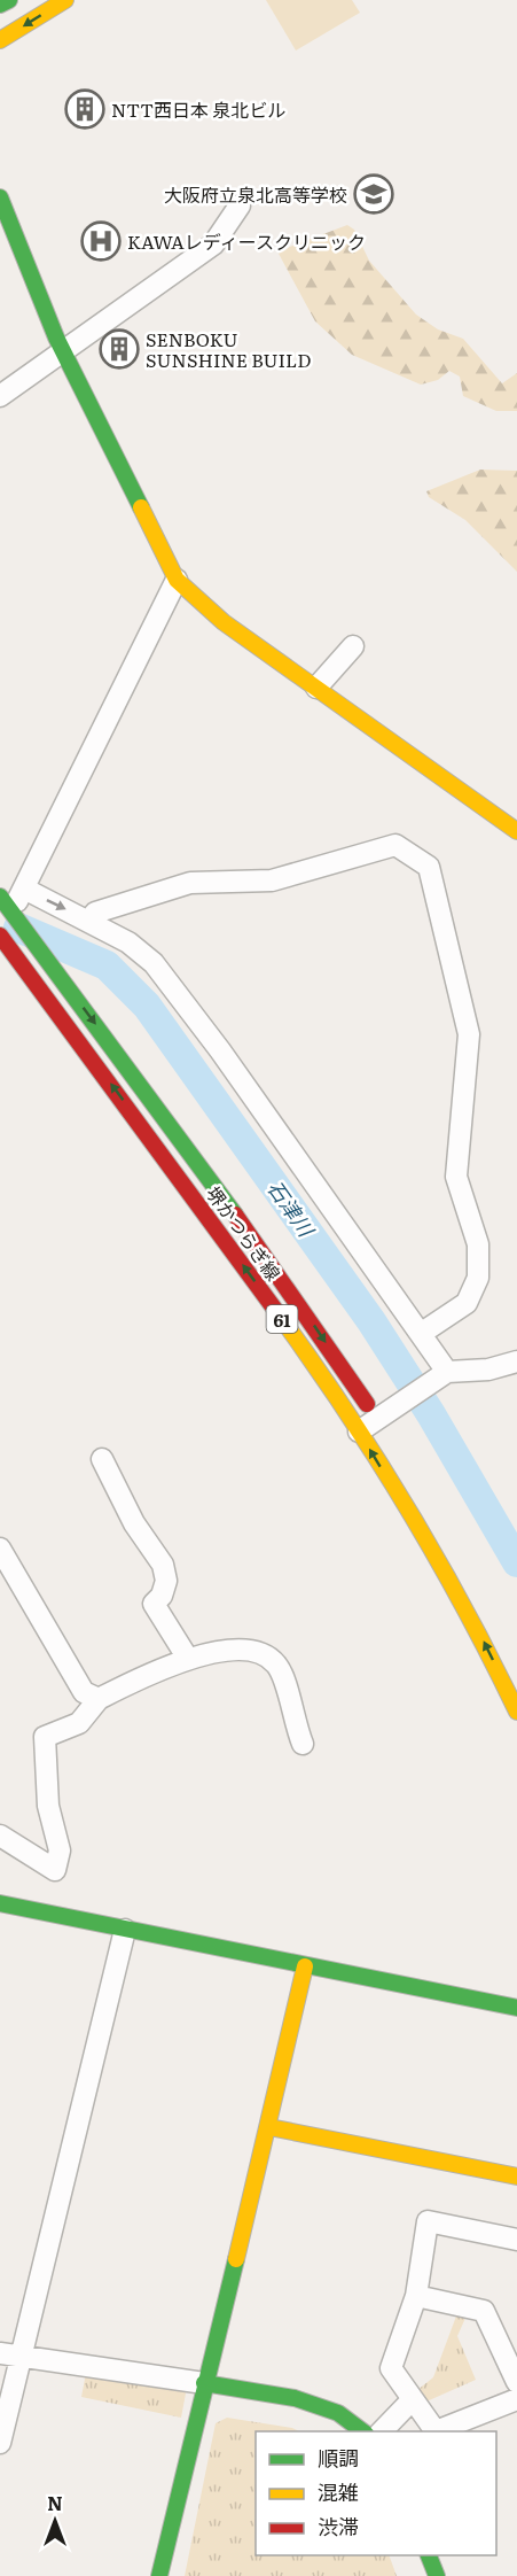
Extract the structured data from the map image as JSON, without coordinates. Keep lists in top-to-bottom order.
{
  "streets": {
    "street": ["堺かつらぎ線", "61"]
  },
  "water": ["石津川"],
  "places": {
    "building": ["NTT西日本 泉北ビル", "SENBOKU SUNSHINE BUILD"],
    "school or university": ["大阪府立泉北高等学校"],
    "hospital": ["KAWAレディースクリニック"]
  },
  "legend": ["順調", "混雑", "渋滞"],
  "north": "top"
}
